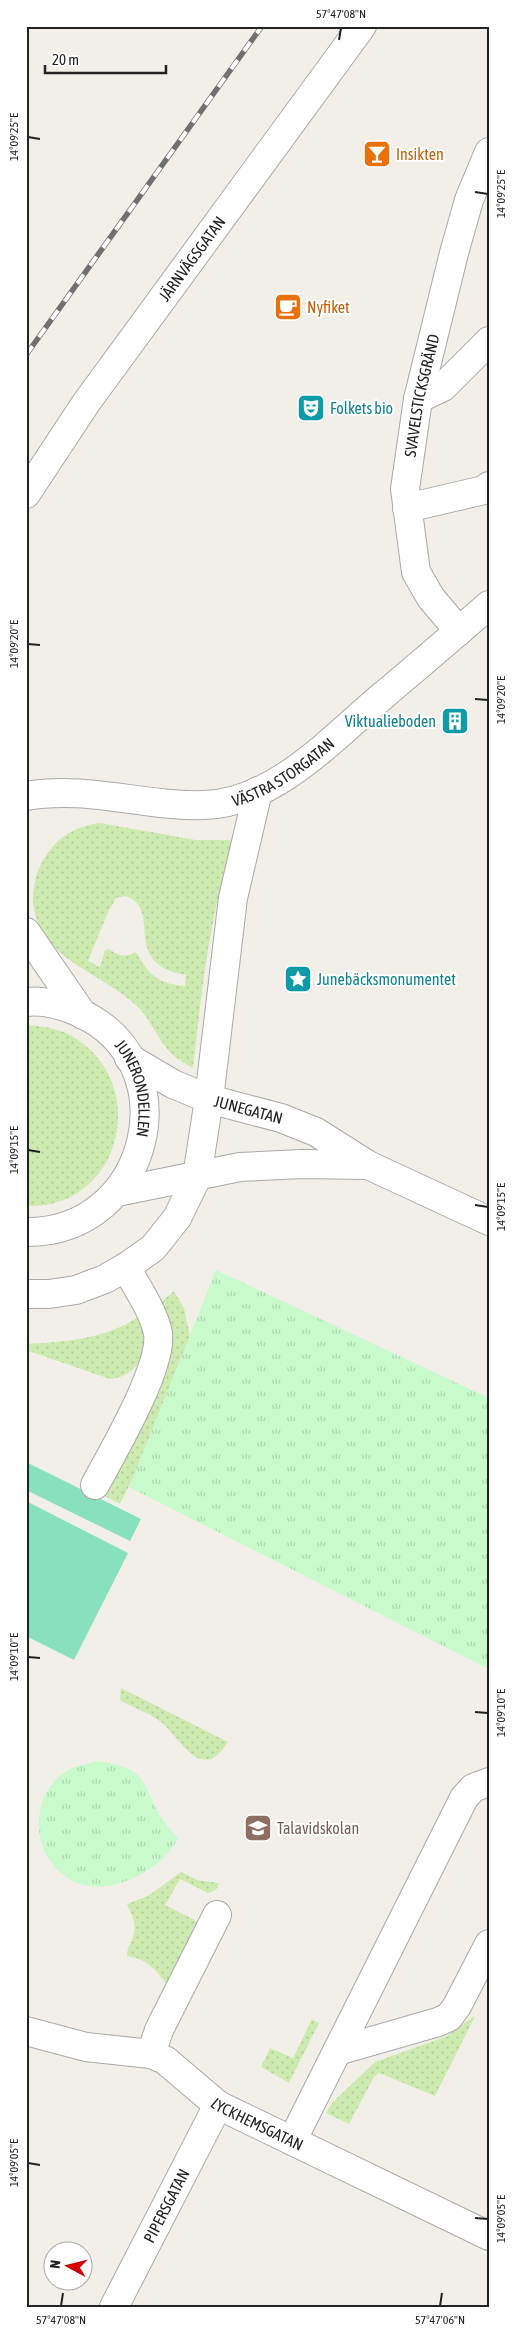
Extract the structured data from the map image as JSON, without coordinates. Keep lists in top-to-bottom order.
{
  "streets": {
    "street": [
      "JÄRNVÄGSGATAN",
      "SVAVELSTICKSGRÄND",
      "VÄSTRA STORGATAN",
      "JUNERONDELLEN",
      "JUNEGATAN",
      "LYCKHEMSGATAN",
      "PIPERSGATAN"
    ]
  },
  "crossings": [
    ["SVAVELSTICKSGRÄND", "VÄSTRA STORGATAN"],
    ["JUNERONDELLEN", "JUNEGATAN"],
    ["LYCKHEMSGATAN", "PIPERSGATAN"]
  ],
  "places": {
    "bar": ["Insikten"],
    "cafe": ["Nyfiket"],
    "theatre": ["Folkets bio"],
    "building": ["Viktualieboden"],
    "place": ["Junebäcksmonumentet"],
    "school or university": ["Talavidskolan"]
  },
  "scale_bar": "20 m",
  "north": "left",
  "coordinates": [
    "57°47'08\"N",
    "14°09'25\"E",
    "14°09'20\"E",
    "14°09'15\"E",
    "14°09'10\"E",
    "14°09'05\"E",
    "57°47'06\"N"
  ]
}
